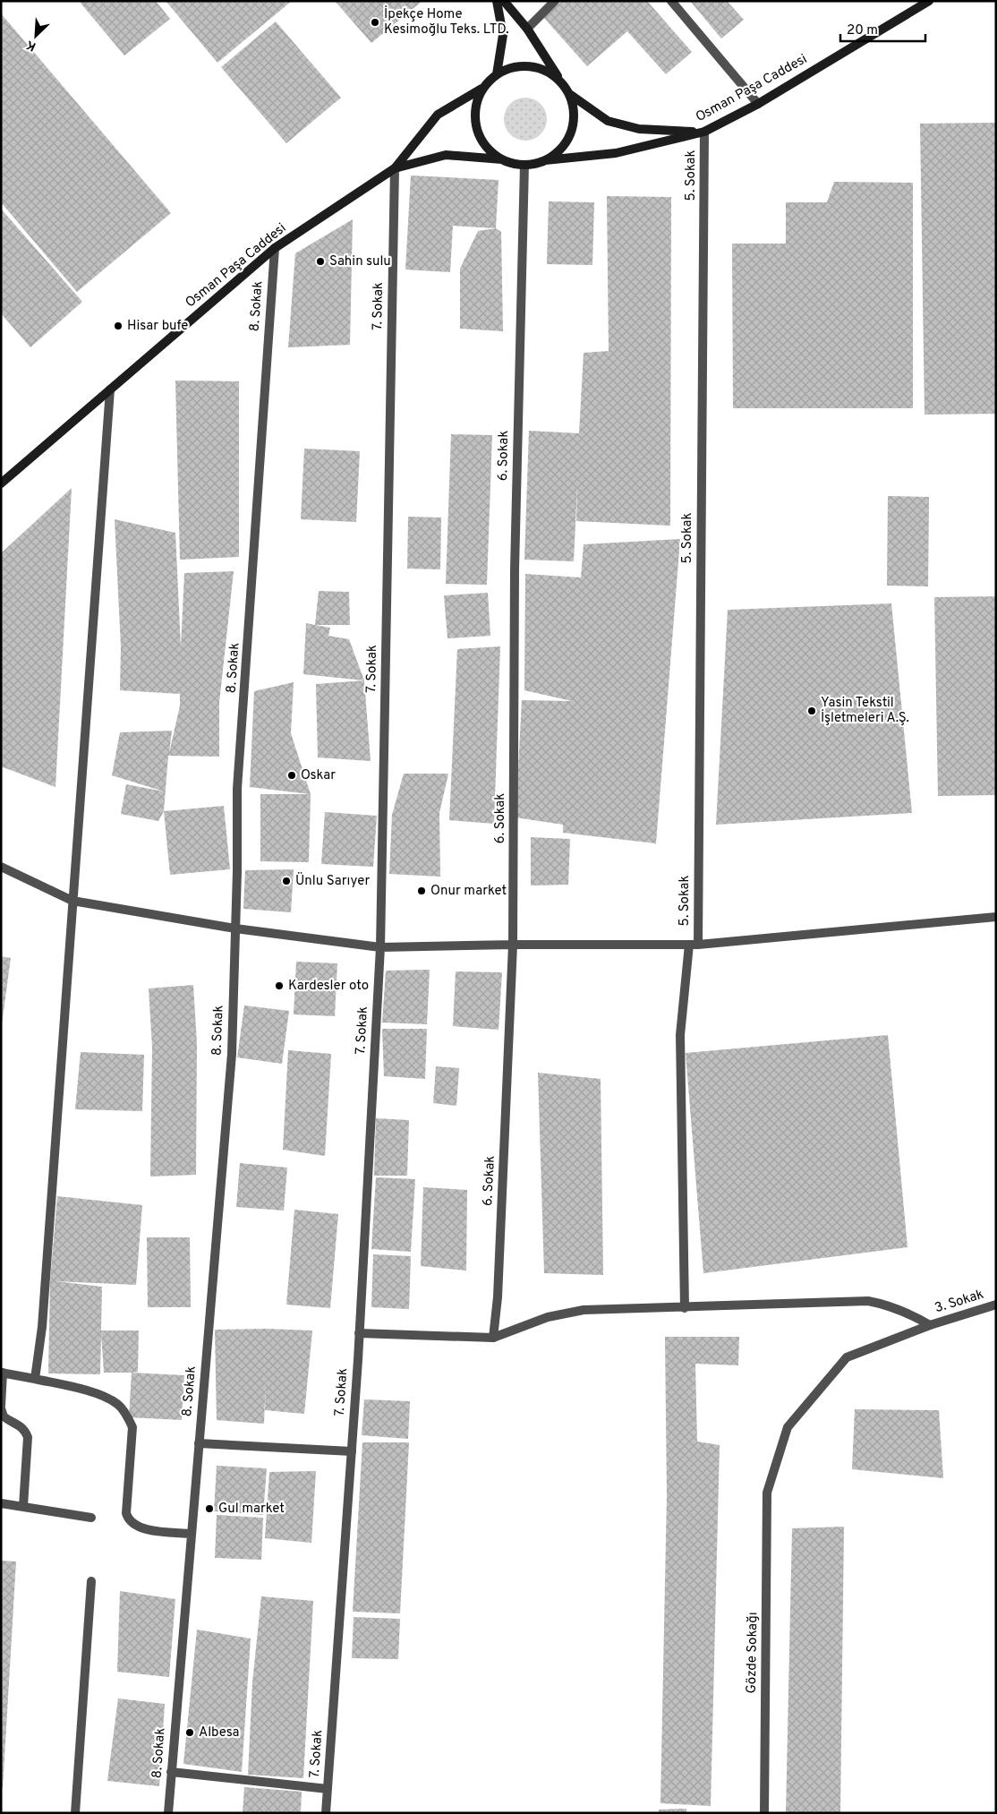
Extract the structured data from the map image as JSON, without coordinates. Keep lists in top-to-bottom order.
{
  "streets": {
    "street": [
      "Osman Paşa Caddesi",
      "5. Sokak",
      "8. Sokak",
      "7. Sokak",
      "6. Sokak",
      "3. Sokak",
      "Gözde Sokağı"
    ]
  },
  "crossings": [
    ["Osman Paşa Caddesi", "5. Sokak"],
    ["Osman Paşa Caddesi", "8. Sokak"],
    ["Osman Paşa Caddesi", "7. Sokak"],
    ["Osman Paşa Caddesi", "6. Sokak"],
    ["3. Sokak", "Gözde Sokağı"]
  ],
  "places": [
    "İpekçe Home Kesimoğlu Teks. LTD.",
    "Sahin sulu",
    "Hisar bufe",
    "Yasin Tekstil İşletmeleri A.Ş.",
    "Oskar",
    "Ünlu Sarıyer",
    "Onur market",
    "Kardesler oto",
    "Gul market",
    "Albesa"
  ],
  "scale_bar": "20 m",
  "north": "bottom left"
}
